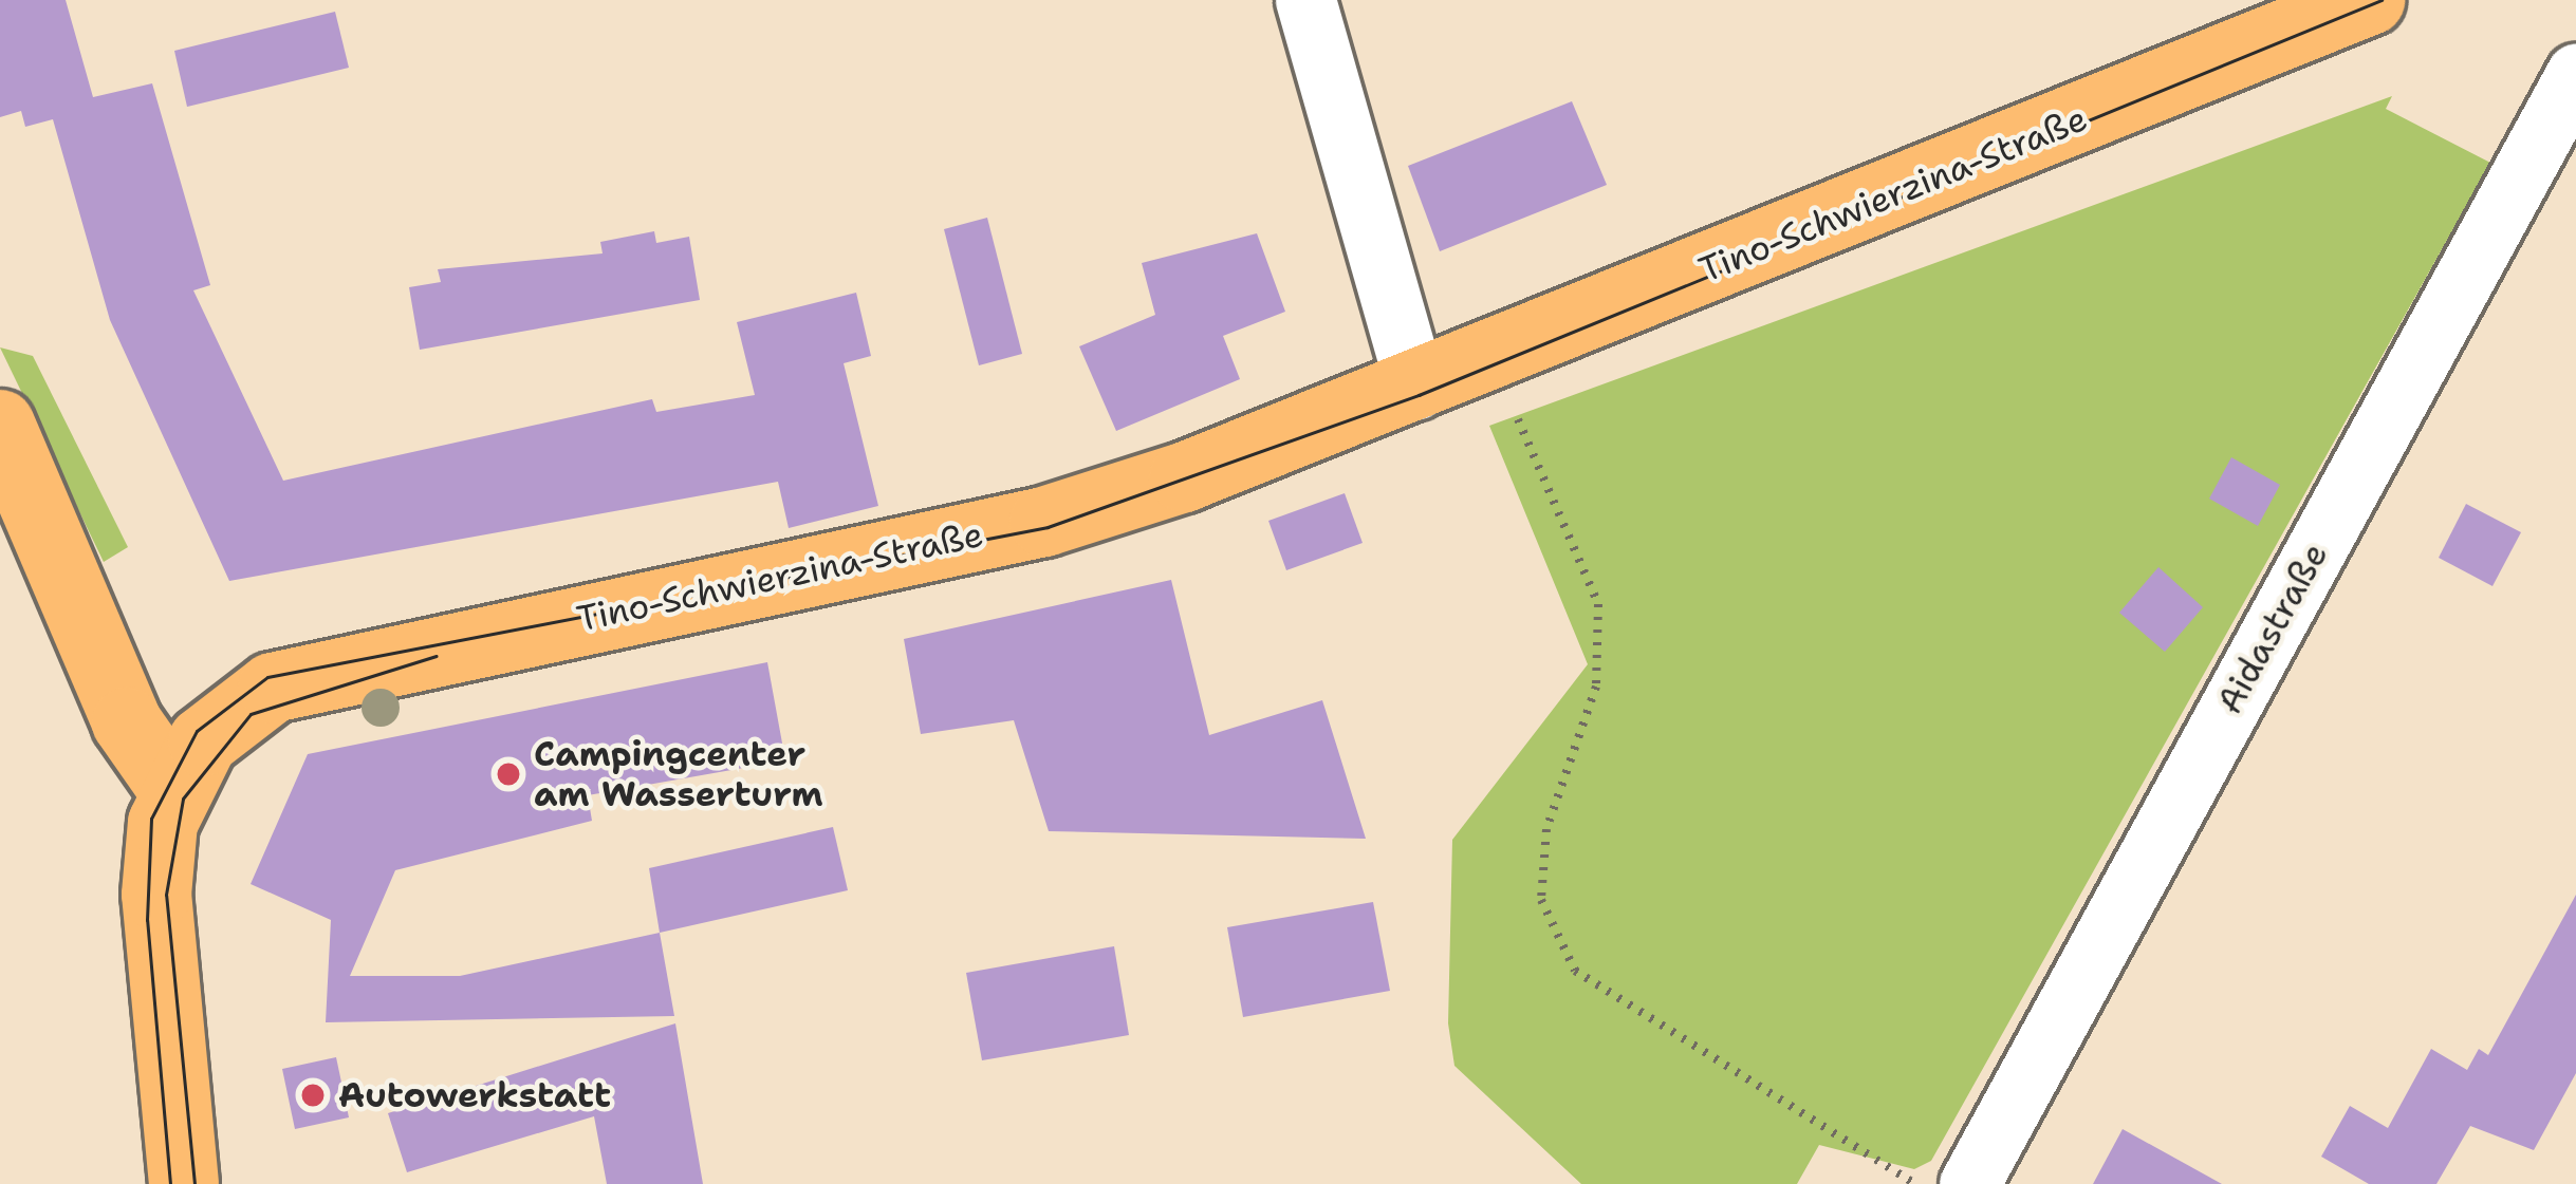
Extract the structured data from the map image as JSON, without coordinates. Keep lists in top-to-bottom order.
{
  "streets": {
    "main road": ["Tino-Schwierzina-Straße"],
    "street": ["Aidastraße"]
  },
  "places": ["Campingcenter am Wasserturm", "Autowerkstatt"]
}
